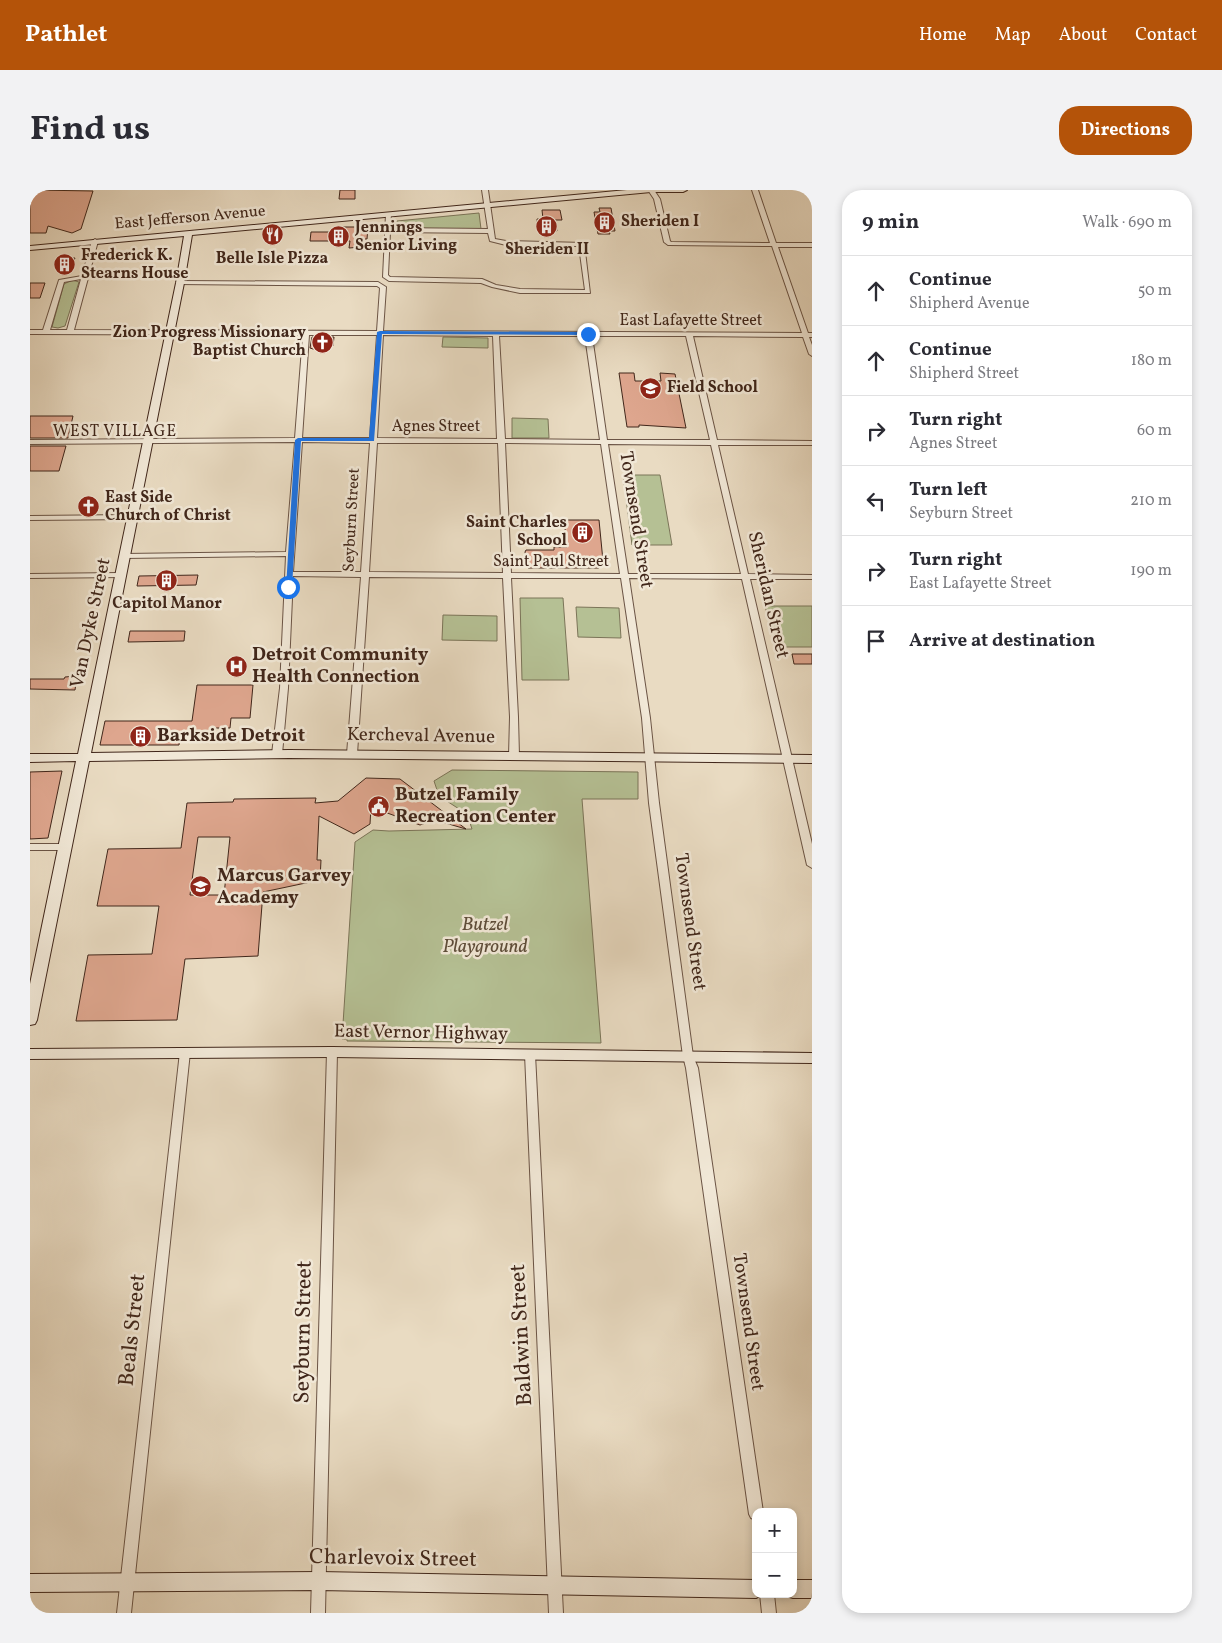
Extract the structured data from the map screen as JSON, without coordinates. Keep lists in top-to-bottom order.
{
  "streets": {
    "main road": [
      "East Jefferson Avenue",
      "Van Dyke Street",
      "Kercheval Avenue",
      "East Vernor Highway",
      "Charlevoix Street"
    ],
    "street": [
      "East Lafayette Street",
      "Agnes Street",
      "Seyburn Street",
      "Townsend Street",
      "Saint Paul Street",
      "Sheridan Street",
      "Beals Street",
      "Baldwin Street"
    ]
  },
  "crossings": [
    ["East Jefferson Avenue", "Van Dyke Street"],
    ["East Lafayette Street", "Seyburn Street"],
    ["East Lafayette Street", "Townsend Street"],
    ["East Lafayette Street", "Sheridan Street"],
    ["East Lafayette Street", "Van Dyke Street"],
    ["Agnes Street", "Seyburn Street"],
    ["Agnes Street", "Townsend Street"],
    ["Agnes Street", "Sheridan Street"],
    ["Agnes Street", "Van Dyke Street"],
    ["Seyburn Street", "Saint Paul Street"],
    ["Seyburn Street", "Van Dyke Street"],
    ["Seyburn Street", "Kercheval Avenue"],
    ["Seyburn Street", "East Vernor Highway"],
    ["Seyburn Street", "Charlevoix Street"],
    ["Townsend Street", "Saint Paul Street"],
    ["Townsend Street", "Kercheval Avenue"],
    ["Townsend Street", "East Vernor Highway"],
    ["Saint Paul Street", "Sheridan Street"],
    ["Sheridan Street", "Kercheval Avenue"],
    ["Van Dyke Street", "Kercheval Avenue"],
    ["East Vernor Highway", "Beals Street"],
    ["East Vernor Highway", "Baldwin Street"],
    ["Beals Street", "Charlevoix Street"],
    ["Baldwin Street", "Charlevoix Street"]
  ],
  "districts": ["WEST VILLAGE"],
  "parks": ["Butzel Playground"],
  "places": {
    "building": [
      "Sheriden I",
      "Sheriden II",
      "Jennings Senior Living",
      "Frederick K. Stearns House",
      "Saint Charles School",
      "Capitol Manor",
      "Barkside Detroit"
    ],
    "restaurant": ["Belle Isle Pizza"],
    "church": ["Zion Progress Missionary Baptist Church", "East Side Church of Christ"],
    "school or university": ["Field School", "Marcus Garvey Academy"],
    "hospital": ["Detroit Community Health Connection"],
    "public building": ["Butzel Family Recreation Center"]
  },
  "page": {
    "header": "Pathlet",
    "nav": [
      "Home",
      "Map",
      "About",
      "Contact"
    ],
    "title": "Find us",
    "buttons": "Directions",
    "heading": ["9 min", "Walk · 690 m"],
    "list": [
      ["Continue", "Shipherd Avenue", "50 m"],
      ["Continue", "Shipherd Street", "180 m"],
      ["Turn right", "Agnes Street", "60 m"],
      ["Turn left", "Seyburn Street", "210 m"],
      ["Turn right", "East Lafayette Street", "190 m"],
      "Arrive at destination"
    ],
    "map_buttons": ["+", "−"]
  }
}
